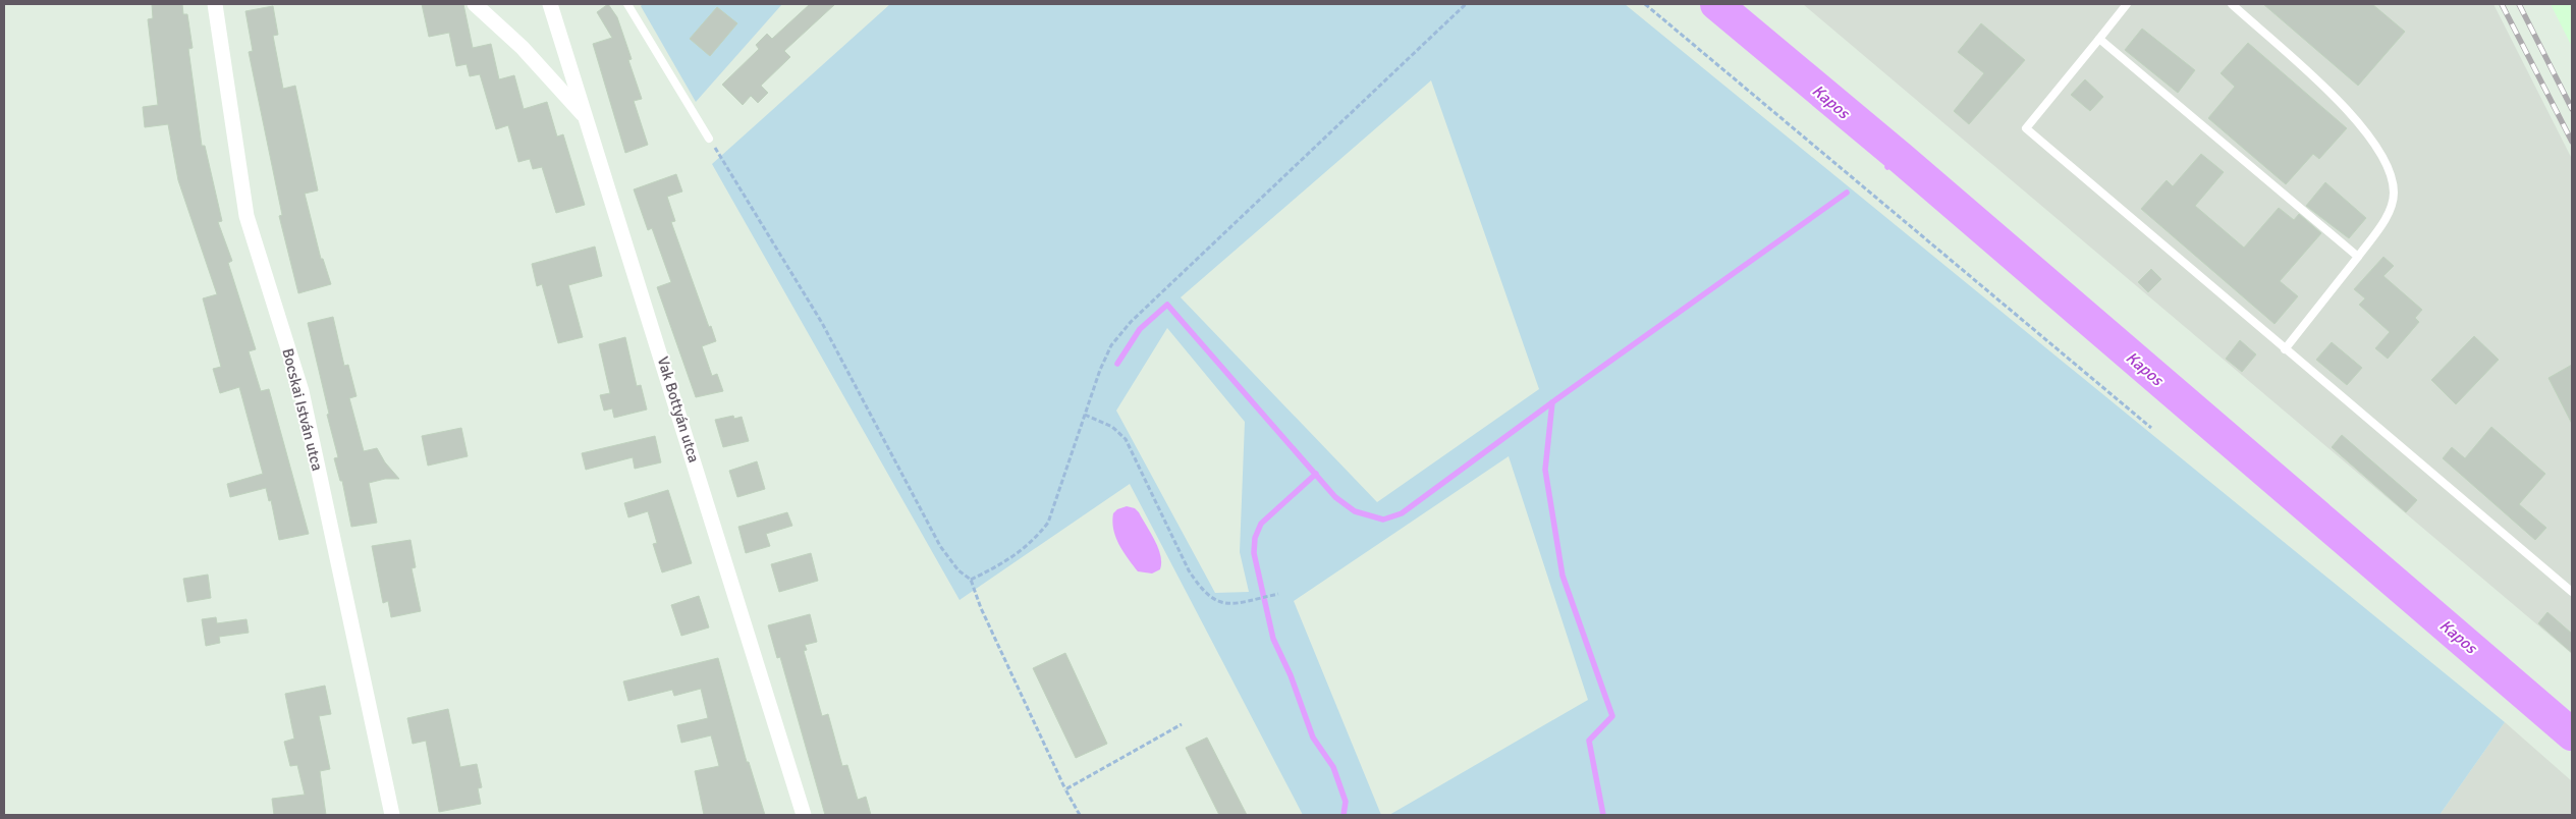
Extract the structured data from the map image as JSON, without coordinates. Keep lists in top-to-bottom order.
{
  "streets": {
    "street": ["Bocskai István utca", "Vak Bottyán utca"]
  },
  "water": ["Kapos"]
}
